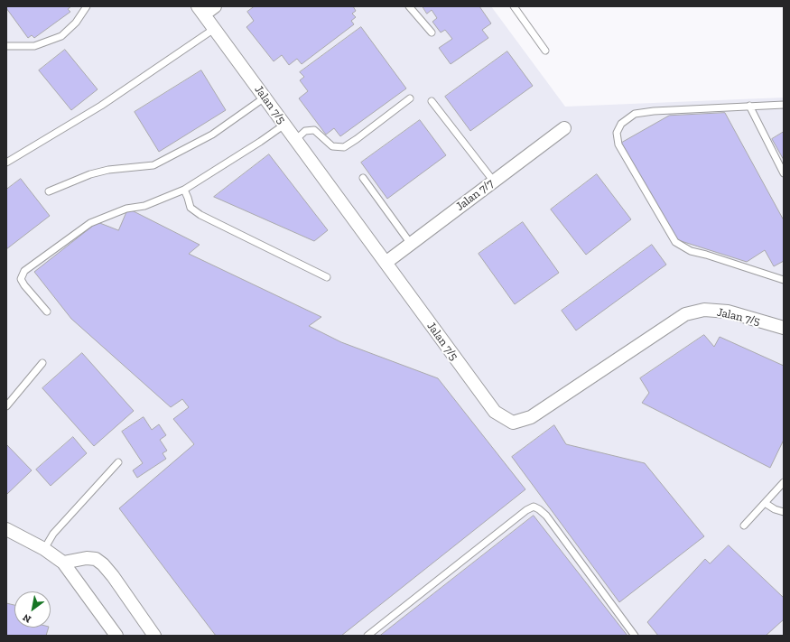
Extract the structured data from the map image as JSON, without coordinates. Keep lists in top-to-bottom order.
{
  "streets": {
    "street": ["Jalan 7/5", "Jalan 7/7"]
  },
  "crossings": [
    ["Jalan 7/5", "Jalan 7/7"]
  ],
  "north": "bottom left"
}
